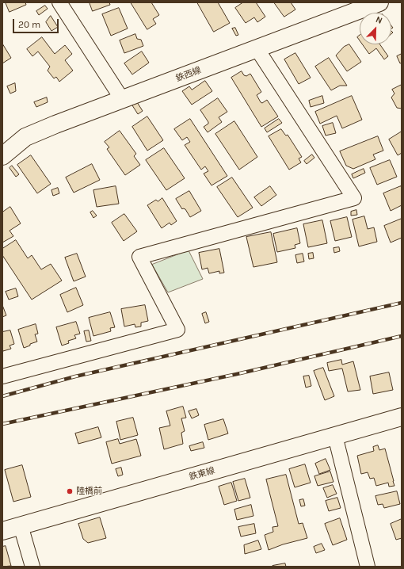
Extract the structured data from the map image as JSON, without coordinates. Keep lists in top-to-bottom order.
{
  "streets": {
    "street": ["鉄西線", "鉄東線"]
  },
  "places": ["陸橋前"],
  "scale_bar": "20 m",
  "north": "top right"
}
